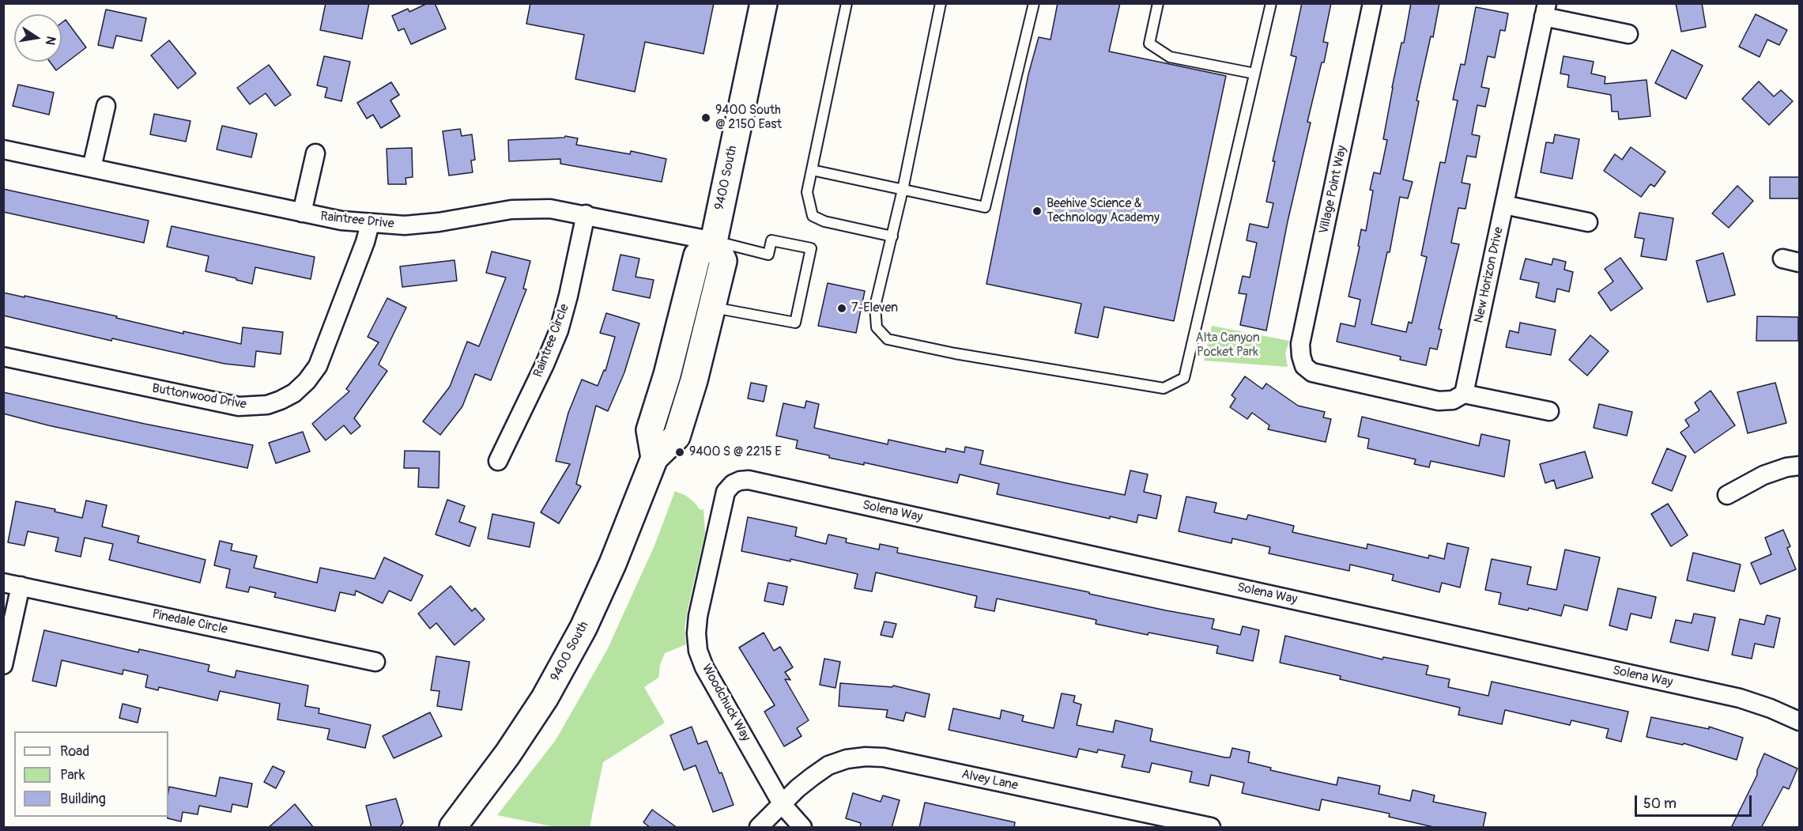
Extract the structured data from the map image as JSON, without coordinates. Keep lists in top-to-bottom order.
{
  "streets": {
    "main road": ["9400 South"],
    "street": [
      "Village Point Way",
      "Raintree Drive",
      "New Horizon Drive",
      "Raintree Circle",
      "Buttonwood Drive",
      "Solena Way",
      "Pinedale Circle",
      "Woodchuck Way",
      "Alvey Lane"
    ]
  },
  "crossings": [
    ["9400 South", "Raintree Drive"],
    ["Village Point Way", "New Horizon Drive"],
    ["Raintree Drive", "Raintree Circle"],
    ["Raintree Drive", "Buttonwood Drive"],
    ["Solena Way", "Woodchuck Way"],
    ["Woodchuck Way", "Alvey Lane"]
  ],
  "parks": ["Alta Canyon Pocket Park"],
  "places": [
    "9400 South @ 2150 East",
    "Beehive Science & Technology Academy",
    "7-Eleven",
    "9400 S @ 2215 E"
  ],
  "legend": ["Road", "Park", "Building"],
  "scale_bar": "50 m",
  "north": "right"
}
